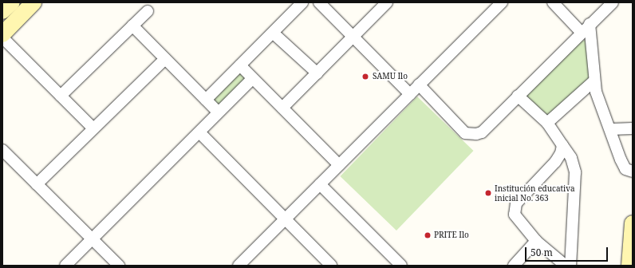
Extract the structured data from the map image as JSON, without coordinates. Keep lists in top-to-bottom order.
{
  "places": ["SAMU Ilo", "Institución educativa inicial No. 363", "PRITE Ilo"],
  "scale_bar": "50 m"
}
